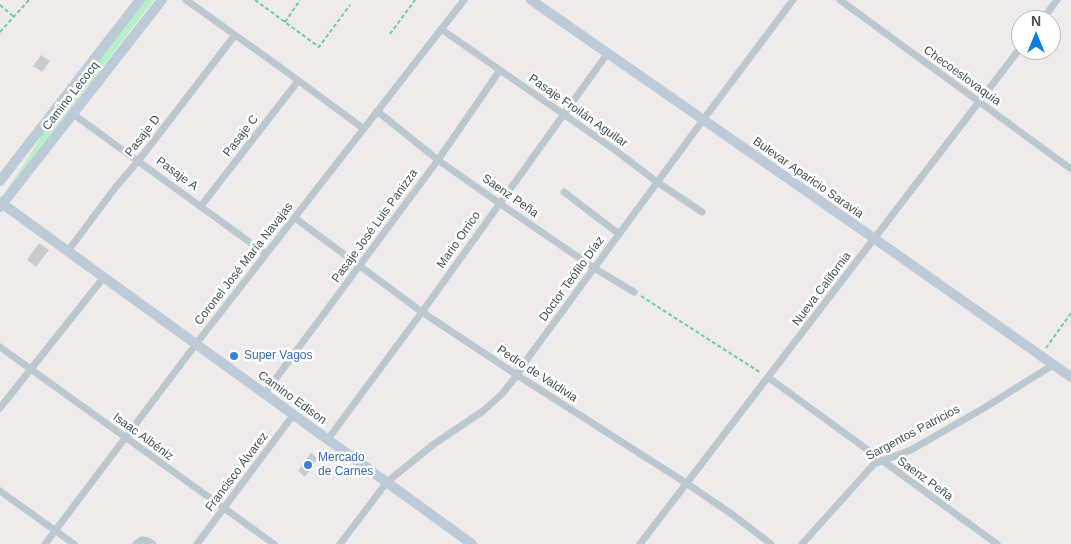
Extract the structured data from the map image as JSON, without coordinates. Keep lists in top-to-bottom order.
{
  "streets": {
    "street": [
      "Checoeslovaquia",
      "Camino Lecocq",
      "Pasaje Froilán Aguilar",
      "Pasaje D",
      "Pasaje C",
      "Pasaje A",
      "Bulevar Aparicio Saravia",
      "Saenz Peña",
      "Pasaje José Luis Panizza",
      "Mario Orrico",
      "Coronel José María Navajas",
      "Doctor Teófilo Díaz",
      "Nueva California",
      "Pedro de Valdivia",
      "Camino Edison",
      "Sargentos Patricios",
      "Isaac Albéniz",
      "Francisco Álvarez"
    ]
  },
  "crossings": [
    ["Checoeslovaquia", "Nueva California"],
    ["Camino Lecocq", "Pasaje A"],
    ["Camino Lecocq", "Camino Edison"],
    ["Pasaje Froilán Aguilar", "Pasaje José Luis Panizza"],
    ["Pasaje Froilán Aguilar", "Mario Orrico"],
    ["Pasaje Froilán Aguilar", "Coronel José María Navajas"],
    ["Pasaje Froilán Aguilar", "Doctor Teófilo Díaz"],
    ["Pasaje D", "Pasaje A"],
    ["Pasaje D", "Camino Edison"],
    ["Pasaje C", "Pasaje A"],
    ["Pasaje A", "Coronel José María Navajas"],
    ["Bulevar Aparicio Saravia", "Mario Orrico"],
    ["Bulevar Aparicio Saravia", "Doctor Teófilo Díaz"],
    ["Bulevar Aparicio Saravia", "Nueva California"],
    ["Bulevar Aparicio Saravia", "Sargentos Patricios"],
    ["Saenz Peña", "Pasaje José Luis Panizza"],
    ["Saenz Peña", "Mario Orrico"],
    ["Saenz Peña", "Coronel José María Navajas"],
    ["Saenz Peña", "Doctor Teófilo Díaz"],
    ["Saenz Peña", "Nueva California"],
    ["Saenz Peña", "Sargentos Patricios"],
    ["Pasaje José Luis Panizza", "Pedro de Valdivia"],
    ["Pasaje José Luis Panizza", "Camino Edison"],
    ["Mario Orrico", "Pedro de Valdivia"],
    ["Mario Orrico", "Camino Edison"],
    ["Coronel José María Navajas", "Pedro de Valdivia"],
    ["Coronel José María Navajas", "Camino Edison"],
    ["Coronel José María Navajas", "Isaac Albéniz"],
    ["Doctor Teófilo Díaz", "Pedro de Valdivia"],
    ["Doctor Teófilo Díaz", "Camino Edison"],
    ["Nueva California", "Pedro de Valdivia"],
    ["Camino Edison", "Francisco Álvarez"],
    ["Isaac Albéniz", "Francisco Álvarez"]
  ],
  "places": ["Super Vagos", "Mercado de Carnes"],
  "north": "top"
}
